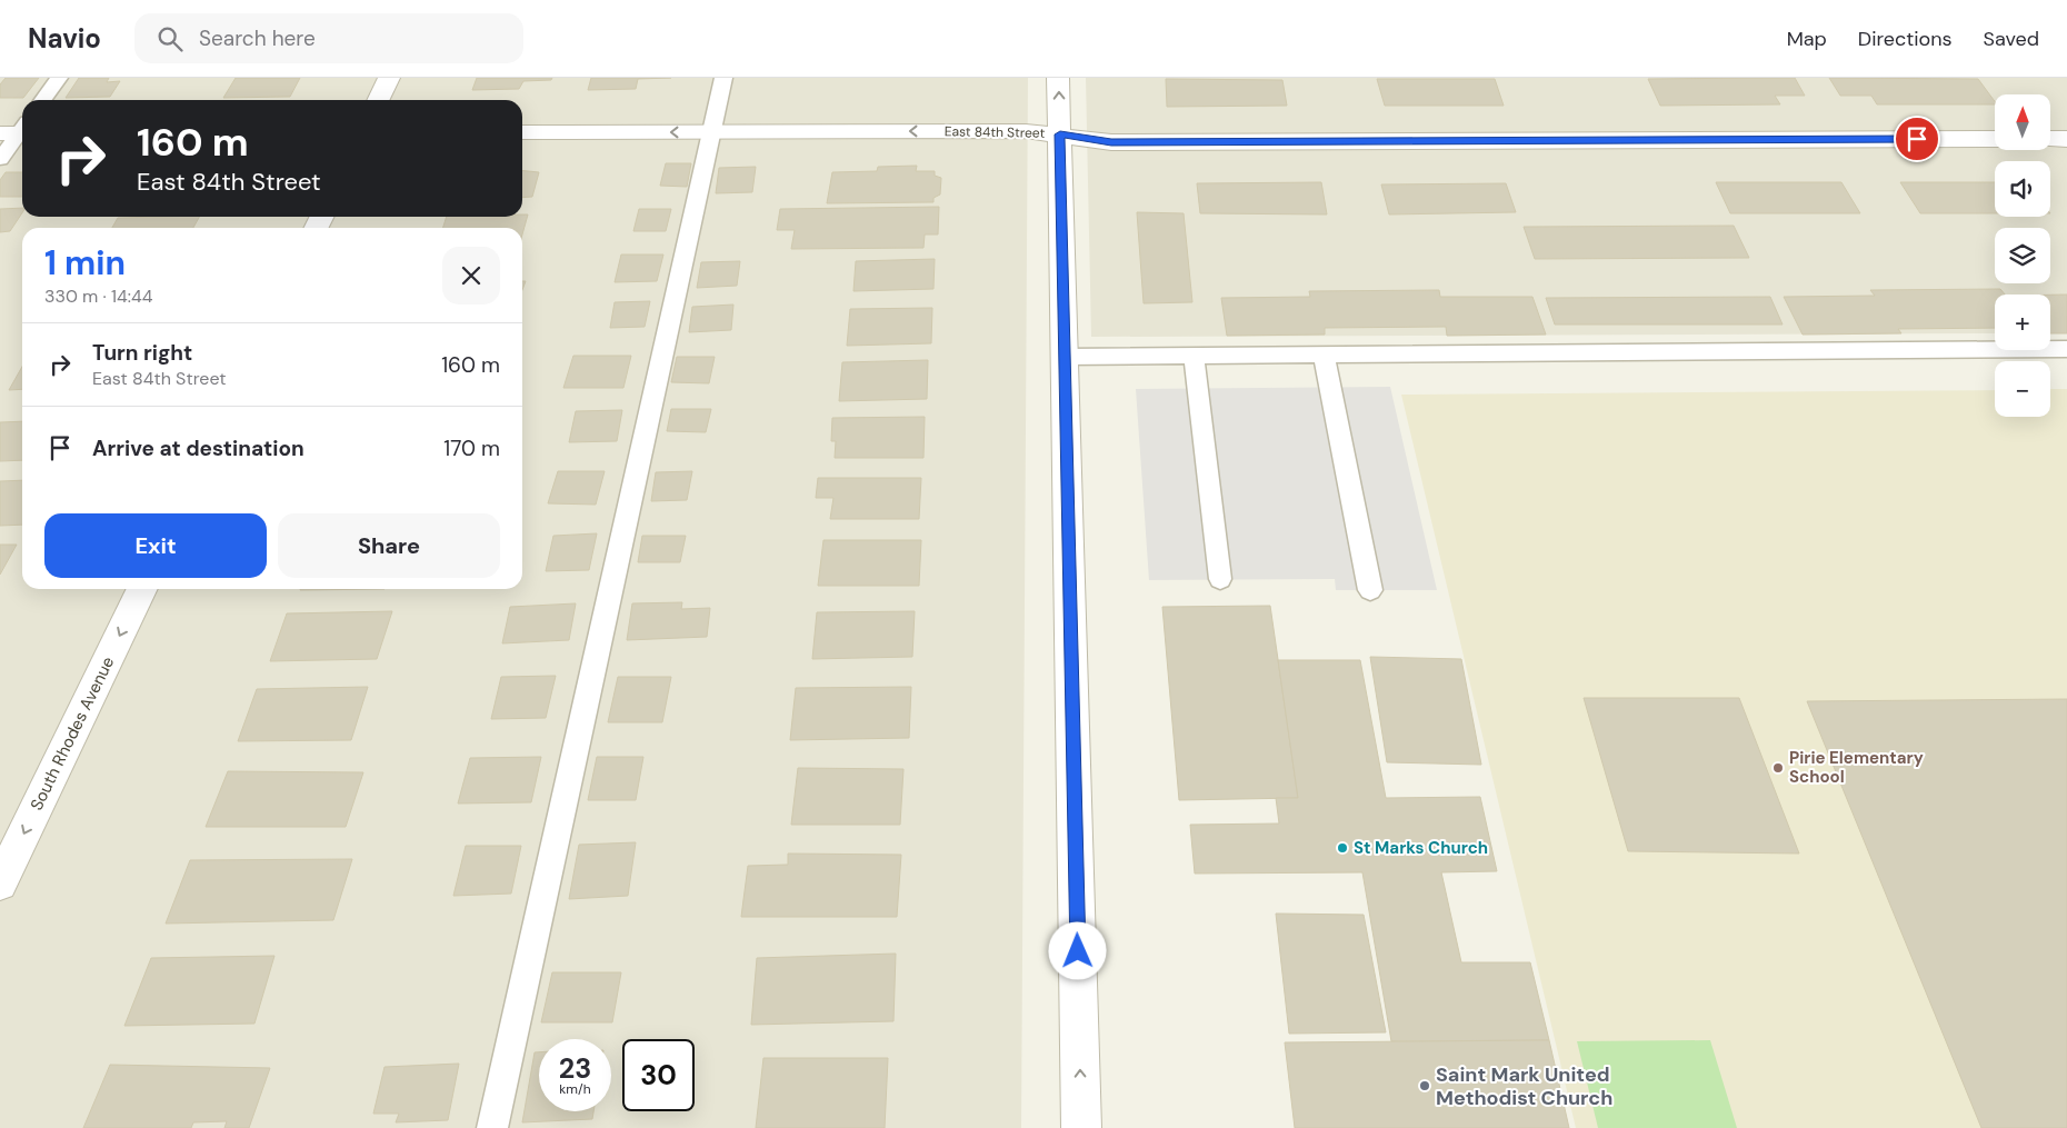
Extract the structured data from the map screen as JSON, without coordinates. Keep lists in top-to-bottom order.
{
  "streets": {
    "street": ["East 84th Street", "South Rhodes Avenue"]
  },
  "one_way": ["East 84th Street", "South Rhodes Avenue"],
  "places": ["Pirie Elementary School", "St Marks Church", "Saint Mark United Methodist Church"],
  "north": "top",
  "page": {
    "header": "Navio",
    "search": "Search here",
    "nav": ["Map", "Directions", "Saved"],
    "map_buttons": ["+", "−"],
    "turn": ["160 m", "East 84th Street"],
    "heading": ["1 min", "330 m · 14:44"],
    "list": [
      {
        "name": "Turn right",
        "note": "East 84th Street",
        "value": "160 m"
      },
      {
        "name": "Arrive at destination",
        "value": "170 m"
      }
    ],
    "buttons": ["Exit", "Share"],
    "speed": "23 km/h",
    "limit": "30"
  }
}
